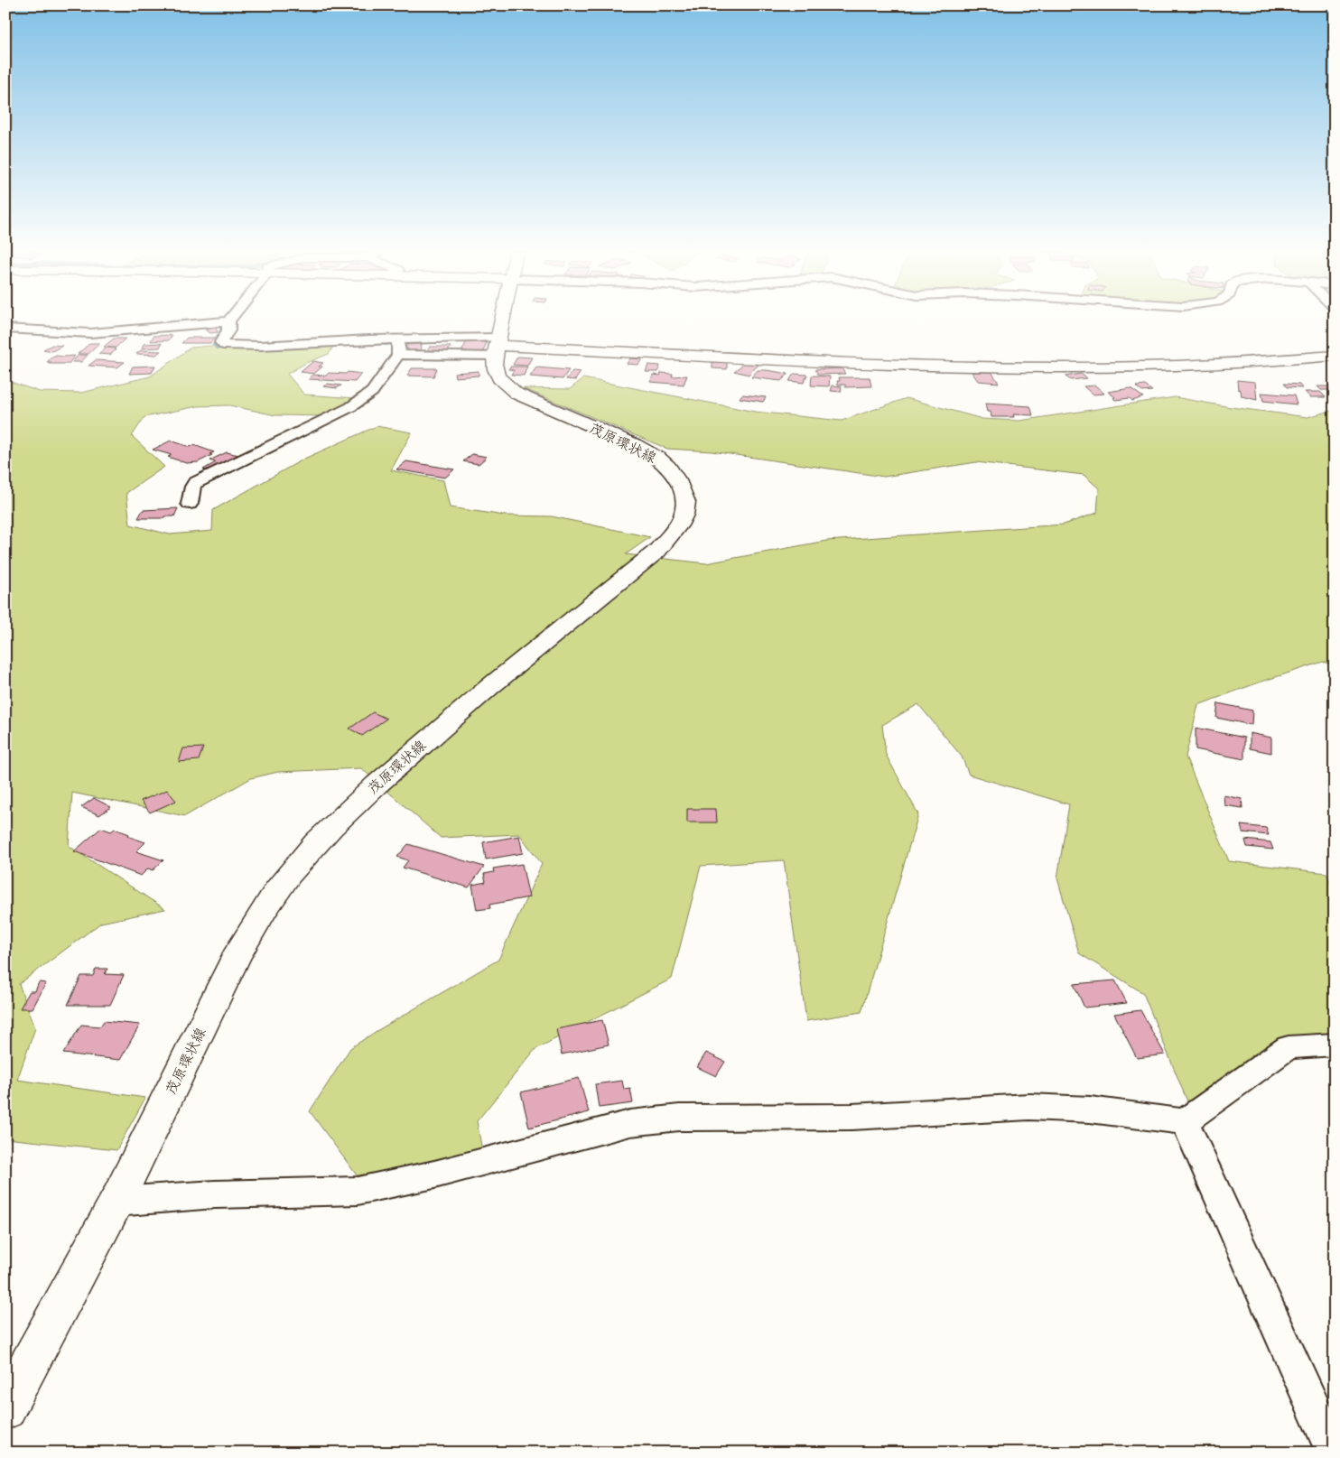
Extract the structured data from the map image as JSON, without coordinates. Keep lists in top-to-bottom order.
{
  "streets": {
    "street": ["茂原環状線"]
  }
}
